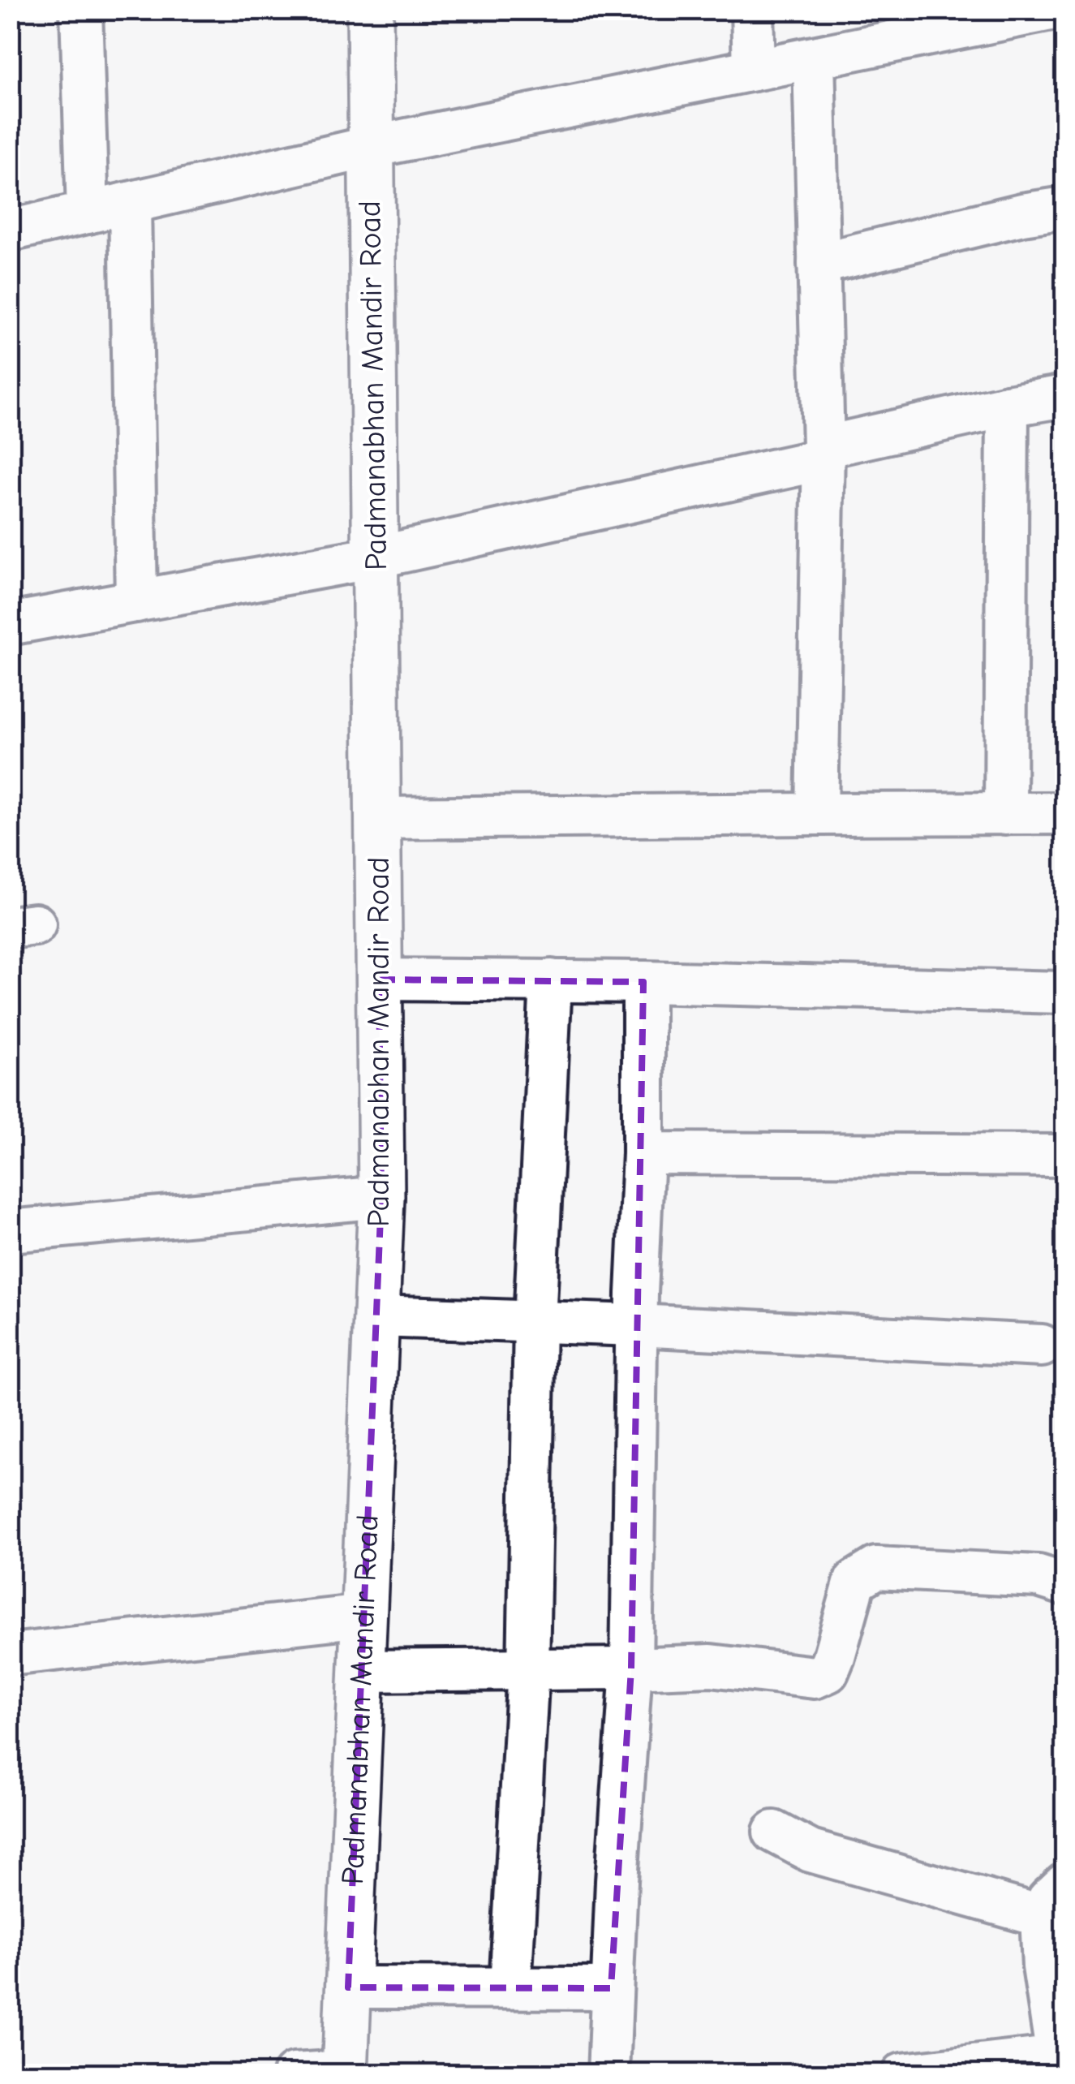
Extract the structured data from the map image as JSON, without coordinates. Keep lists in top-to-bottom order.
{
  "streets": {
    "street": ["Padmanabhan Mandir Road"]
  }
}
